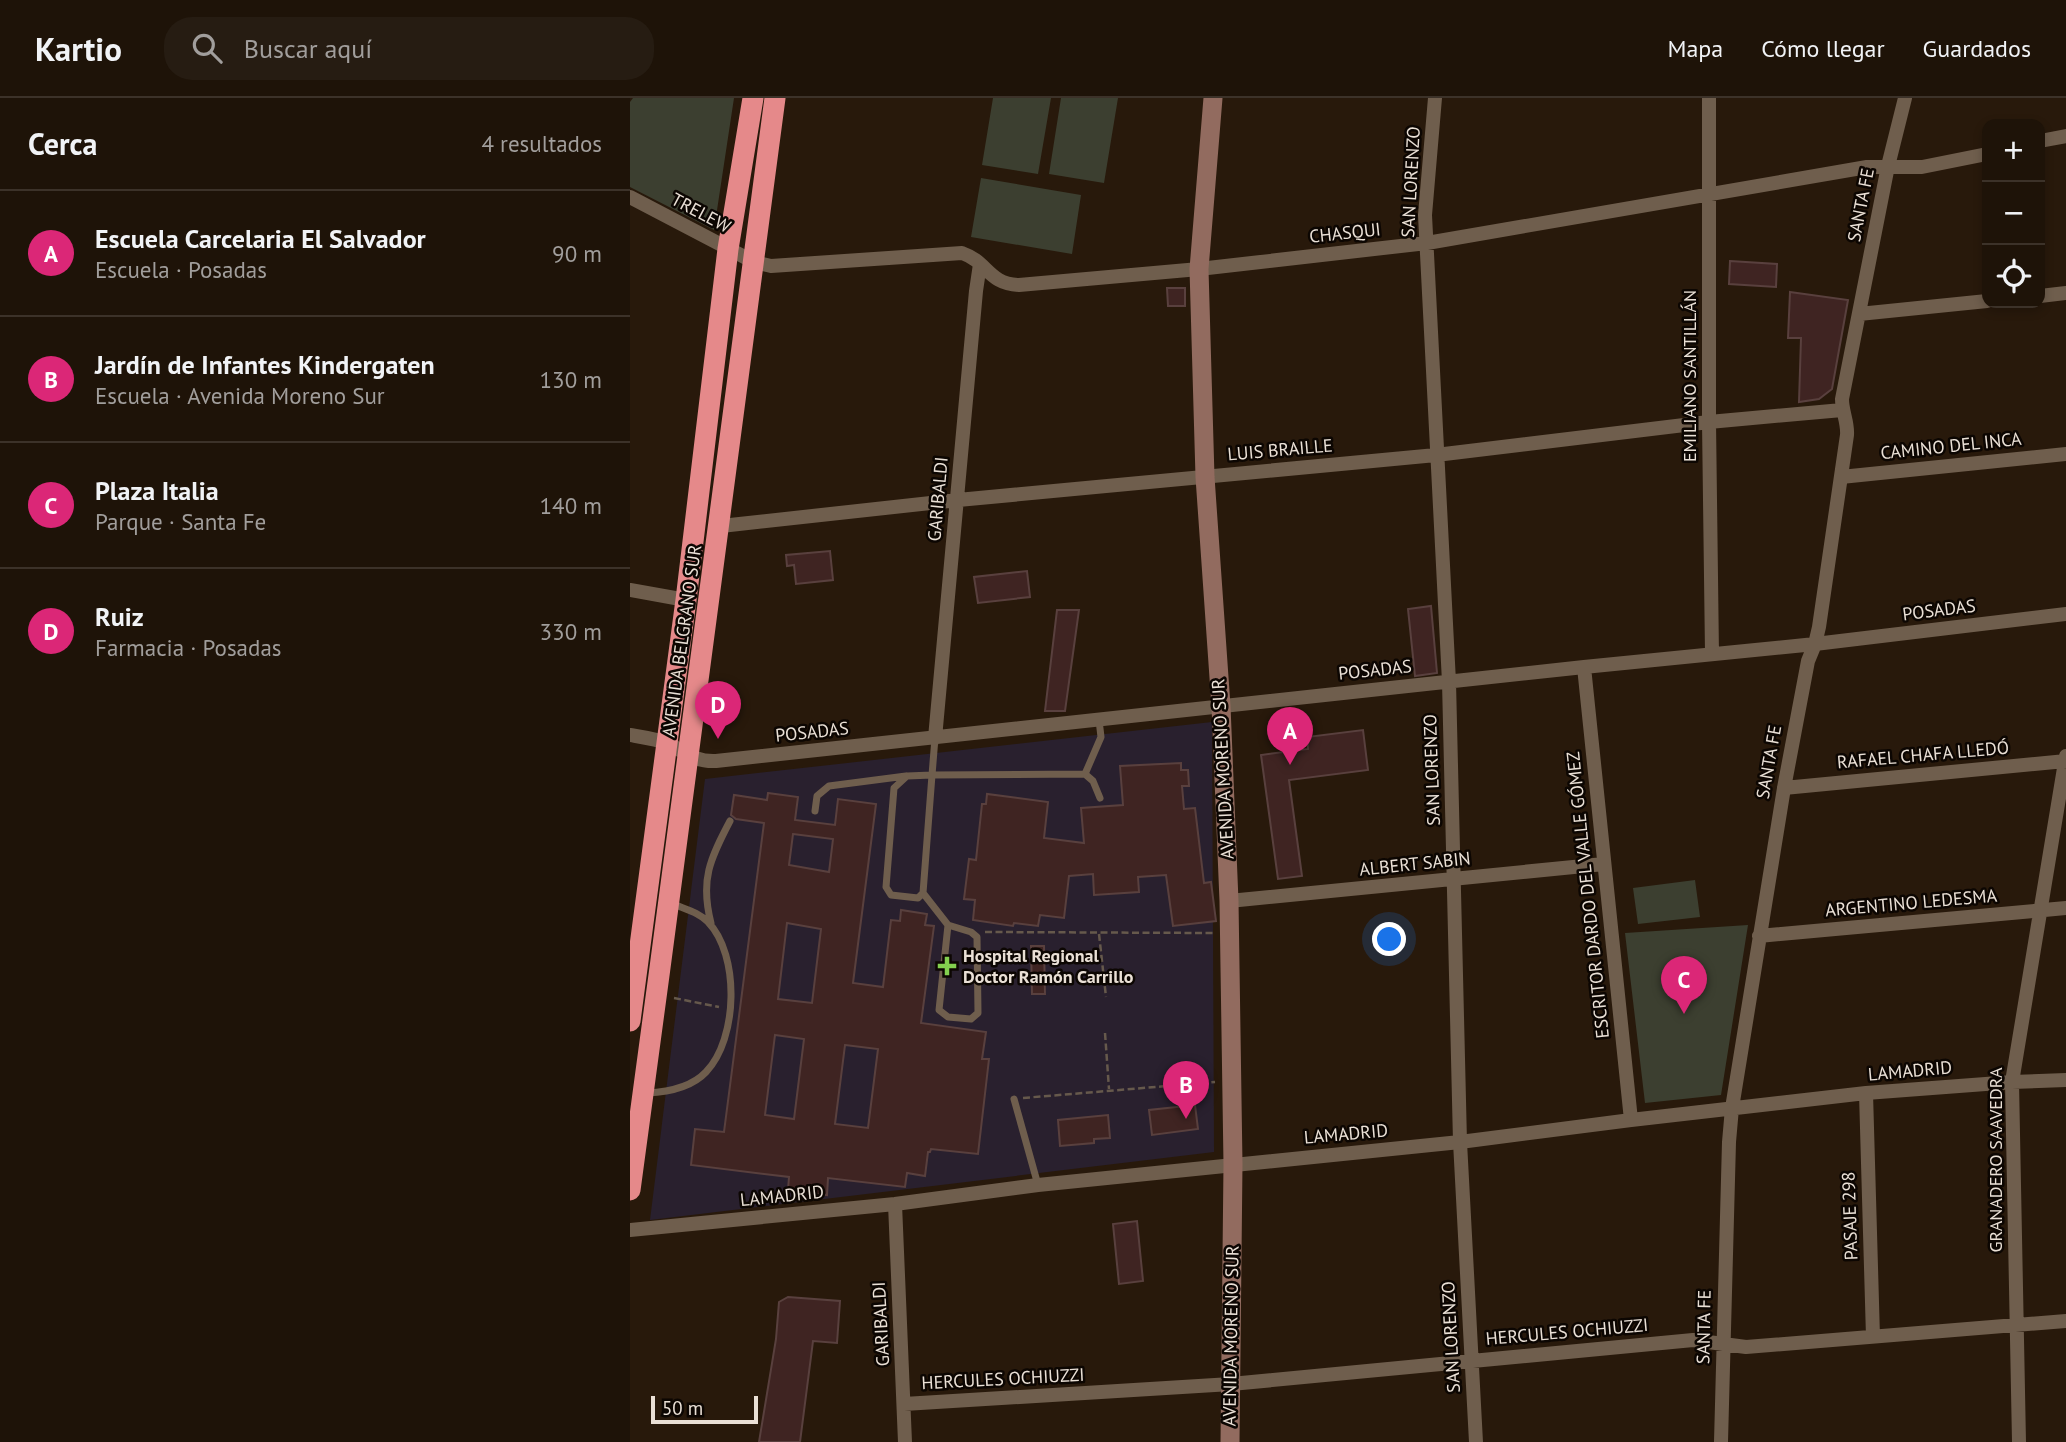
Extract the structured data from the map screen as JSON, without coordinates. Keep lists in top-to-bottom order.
{
  "streets": {
    "highway": ["AVENIDA BELGRANO SUR"],
    "street": [
      "SAN LORENZO",
      "SANTA FE",
      "TRELEW",
      "CHASQUI",
      "EMILIANO SANTILLÁN",
      "CAMINO DEL INCA",
      "LUIS BRAILLE",
      "GARIBALDI",
      "POSADAS",
      "RAFAEL CHAFA LLEDÓ",
      "AVENIDA MORENO SUR",
      "ALBERT SABIN",
      "ESCRITOR DARDO DEL VALLE GÓMEZ",
      "ARGENTINO LEDESMA",
      "LAMADRID",
      "GRANADERO SAAVEDRA",
      "PASAJE 298",
      "HERCULES OCHIUZZI"
    ]
  },
  "crossings": [
    ["SAN LORENZO", "CHASQUI"],
    ["SAN LORENZO", "LUIS BRAILLE"],
    ["SAN LORENZO", "POSADAS"],
    ["SAN LORENZO", "ALBERT SABIN"],
    ["SAN LORENZO", "LAMADRID"],
    ["SAN LORENZO", "HERCULES OCHIUZZI"],
    ["SANTA FE", "CHASQUI"],
    ["SANTA FE", "CAMINO DEL INCA"],
    ["SANTA FE", "LUIS BRAILLE"],
    ["SANTA FE", "POSADAS"],
    ["SANTA FE", "RAFAEL CHAFA LLEDÓ"],
    ["SANTA FE", "ARGENTINO LEDESMA"],
    ["SANTA FE", "LAMADRID"],
    ["SANTA FE", "HERCULES OCHIUZZI"],
    ["TRELEW", "CHASQUI"],
    ["TRELEW", "AVENIDA BELGRANO SUR"],
    ["CHASQUI", "EMILIANO SANTILLÁN"],
    ["CHASQUI", "GARIBALDI"],
    ["CHASQUI", "AVENIDA BELGRANO SUR"],
    ["CHASQUI", "AVENIDA MORENO SUR"],
    ["EMILIANO SANTILLÁN", "LUIS BRAILLE"],
    ["EMILIANO SANTILLÁN", "POSADAS"],
    ["LUIS BRAILLE", "GARIBALDI"],
    ["LUIS BRAILLE", "AVENIDA BELGRANO SUR"],
    ["LUIS BRAILLE", "AVENIDA MORENO SUR"],
    ["GARIBALDI", "POSADAS"],
    ["GARIBALDI", "LAMADRID"],
    ["GARIBALDI", "HERCULES OCHIUZZI"],
    ["POSADAS", "AVENIDA BELGRANO SUR"],
    ["POSADAS", "AVENIDA MORENO SUR"],
    ["POSADAS", "ESCRITOR DARDO DEL VALLE GÓMEZ"],
    ["RAFAEL CHAFA LLEDÓ", "GRANADERO SAAVEDRA"],
    ["AVENIDA MORENO SUR", "ALBERT SABIN"],
    ["AVENIDA MORENO SUR", "LAMADRID"],
    ["AVENIDA MORENO SUR", "HERCULES OCHIUZZI"],
    ["ALBERT SABIN", "ESCRITOR DARDO DEL VALLE GÓMEZ"],
    ["ESCRITOR DARDO DEL VALLE GÓMEZ", "LAMADRID"],
    ["ARGENTINO LEDESMA", "GRANADERO SAAVEDRA"],
    ["LAMADRID", "GRANADERO SAAVEDRA"],
    ["LAMADRID", "PASAJE 298"],
    ["GRANADERO SAAVEDRA", "HERCULES OCHIUZZI"],
    ["PASAJE 298", "HERCULES OCHIUZZI"]
  ],
  "places": {
    "health": ["Hospital Regional Doctor Ramón Carrillo"]
  },
  "scale_bar": "50 m",
  "page": {
    "header": "Kartio",
    "search": "Buscar aquí",
    "nav": ["Mapa", "Cómo llegar", "Guardados"],
    "heading": ["Cerca", "4 resultados"],
    "map_buttons": ["+", "−"],
    "list": [
      {
        "mark": "A",
        "name": "Escuela Carcelaria El Salvador",
        "note": "Escuela · Posadas",
        "value": "90 m"
      },
      {
        "mark": "B",
        "name": "Jardín de Infantes Kindergaten",
        "note": "Escuela · Avenida Moreno Sur",
        "value": "130 m"
      },
      {
        "mark": "C",
        "name": "Plaza Italia",
        "note": "Parque · Santa Fe",
        "value": "140 m"
      },
      {
        "mark": "D",
        "name": "Ruiz",
        "note": "Farmacia · Posadas",
        "value": "330 m"
      }
    ],
    "pins": [
      "D",
      "A",
      "C",
      "B"
    ],
    "scale": "50 m"
  }
}
